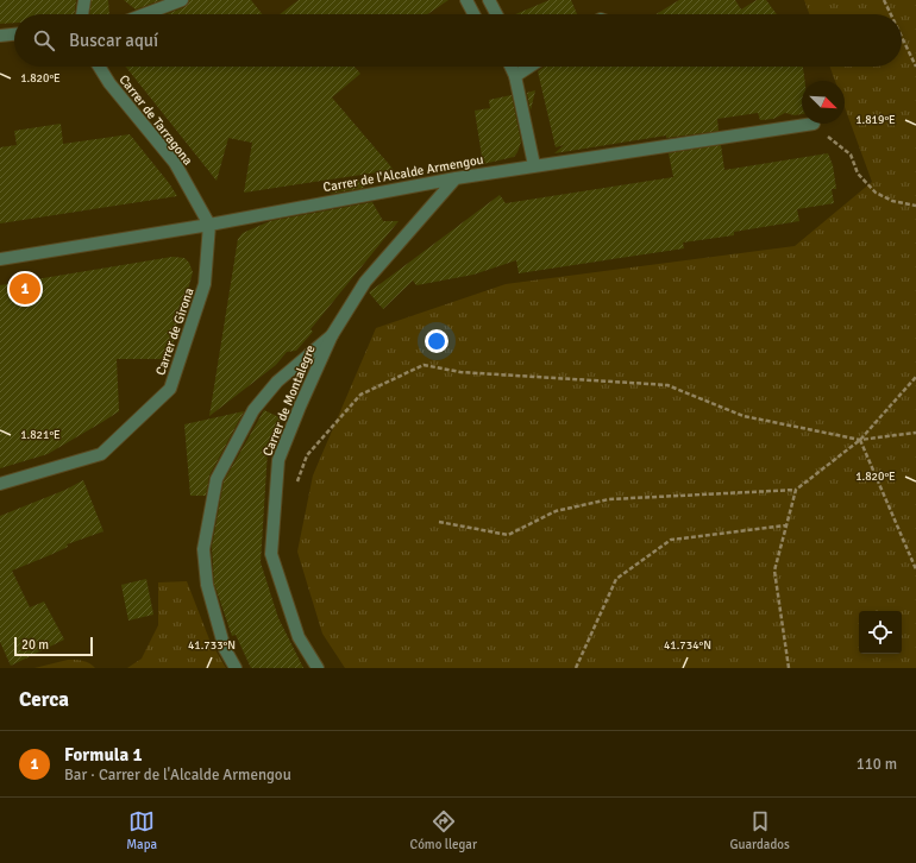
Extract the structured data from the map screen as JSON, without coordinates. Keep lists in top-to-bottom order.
{
  "streets": {
    "street": [
      "Carrer de Tarragona",
      "Carrer de l'Alcalde Armengou",
      "Carrer de Girona",
      "Carrer de Montalegre"
    ]
  },
  "crossings": [
    ["Carrer de Tarragona", "Carrer de l'Alcalde Armengou"],
    ["Carrer de Tarragona", "Carrer de Girona"],
    ["Carrer de l'Alcalde Armengou", "Carrer de Girona"],
    ["Carrer de l'Alcalde Armengou", "Carrer de Montalegre"]
  ],
  "scale_bar": "20 m",
  "north": "bottom right",
  "page": {
    "search": "Buscar aquí",
    "pins": "1",
    "scale": "20 m",
    "heading": "Cerca",
    "list": [
      {
        "mark": "1",
        "name": "Formula 1",
        "note": "Bar · Carrer de l'Alcalde Armengou",
        "value": "110 m"
      }
    ],
    "nav": ["Mapa", "Cómo llegar", "Guardados"]
  },
  "coordinates": [
    "1.820°E",
    "1.819°E",
    "1.821°E",
    "41.733°N",
    "41.734°N"
  ]
}
